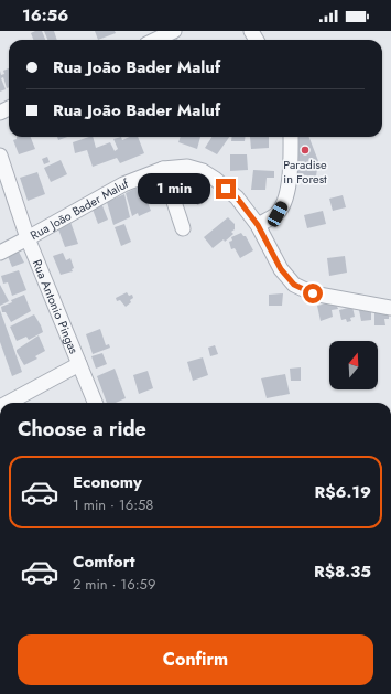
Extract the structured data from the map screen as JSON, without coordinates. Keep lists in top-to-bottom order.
{
  "streets": {
    "street": ["Rua João Bader Maluf", "Rua Antonio Pingas"]
  },
  "crossings": [
    ["Rua João Bader Maluf", "Rua Antonio Pingas"]
  ],
  "places": ["Paradise in Forest"],
  "north": "top",
  "page": {
    "status": "16:56",
    "banner": ["Rua João Bader Maluf", "Rua João Bader Maluf"],
    "bubble": "1 min",
    "heading": "Choose a ride",
    "list": [
      {
        "name": "Economy",
        "note": "1 min · 16:58",
        "value": "R$6.19"
      },
      {
        "name": "Comfort",
        "note": "2 min · 16:59",
        "value": "R$8.35"
      }
    ],
    "buttons": "Confirm"
  }
}
